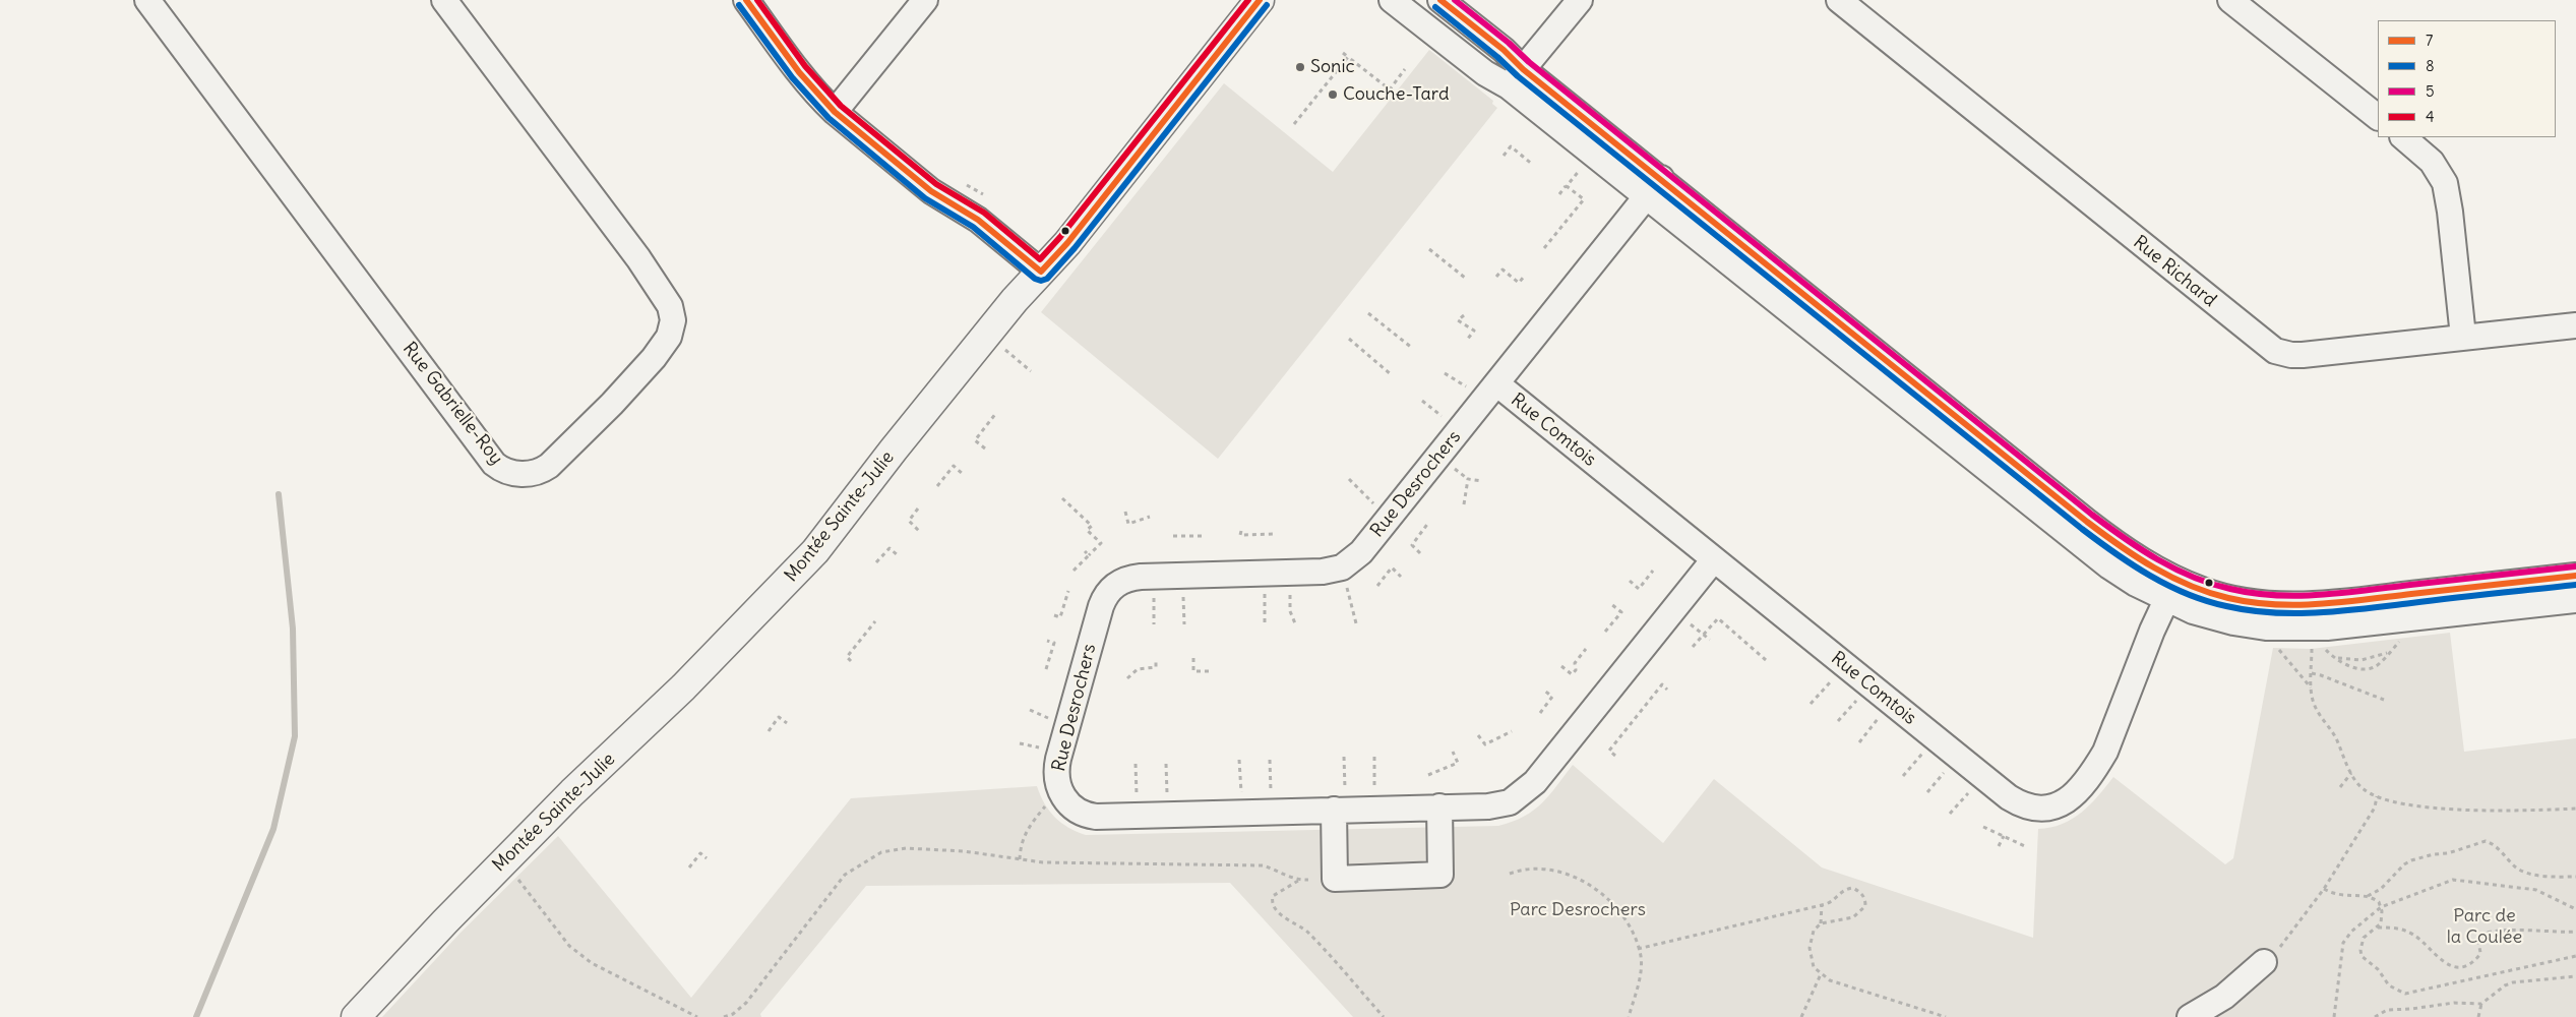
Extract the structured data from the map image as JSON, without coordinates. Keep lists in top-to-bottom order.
{
  "streets": {
    "main road": ["Montée Sainte-Julie"],
    "street": [
      "Rue Richard",
      "Rue Gabrielle-Roy",
      "Rue Comtois",
      "Rue Desrochers"
    ]
  },
  "crossings": [
    ["Rue Comtois", "Rue Desrochers"]
  ],
  "parks": ["Parc Desrochers", "Parc de la Coulée"],
  "places": ["Sonic", "Couche-Tard"],
  "lines": [
    "transit line 7",
    "transit line 5",
    "transit line 4",
    "transit line 8"
  ],
  "legend": [
    "7",
    "8",
    "5",
    "4"
  ]
}
